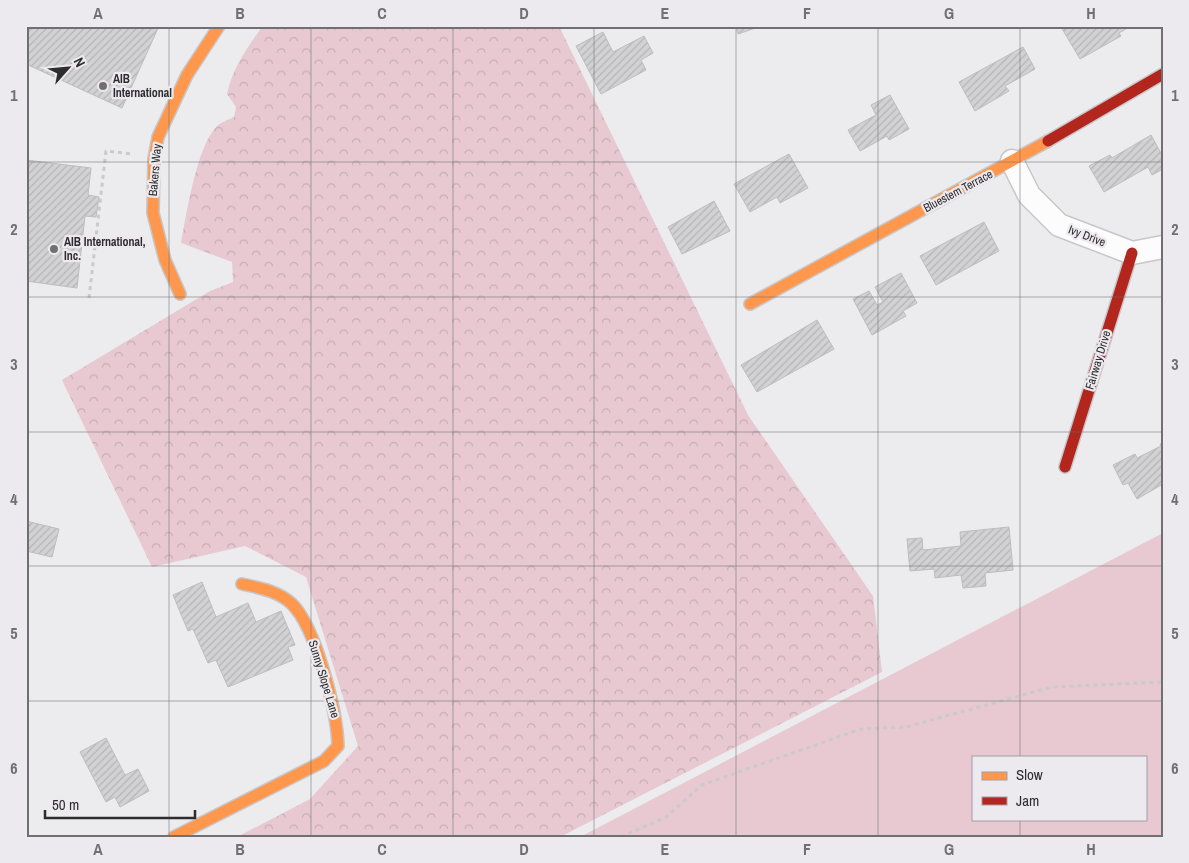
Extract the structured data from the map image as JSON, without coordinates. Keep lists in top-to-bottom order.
{
  "streets": {
    "street": [
      "Bakers Way",
      "Bluestem Terrace",
      "Ivy Drive",
      "Fairway Drive",
      "Sunny Slope Lane"
    ]
  },
  "crossings": [
    ["Bluestem Terrace", "Ivy Drive"],
    ["Ivy Drive", "Fairway Drive"]
  ],
  "places": ["AIB International", "AIB International, Inc."],
  "legend": ["Slow", "Jam"],
  "scale_bar": "50 m",
  "north": "top right",
  "grid": {
    "columns": [
      "A",
      "B",
      "C",
      "D",
      "E",
      "F",
      "G",
      "H"
    ],
    "rows": [
      "1",
      "2",
      "3",
      "4",
      "5",
      "6"
    ]
  }
}
